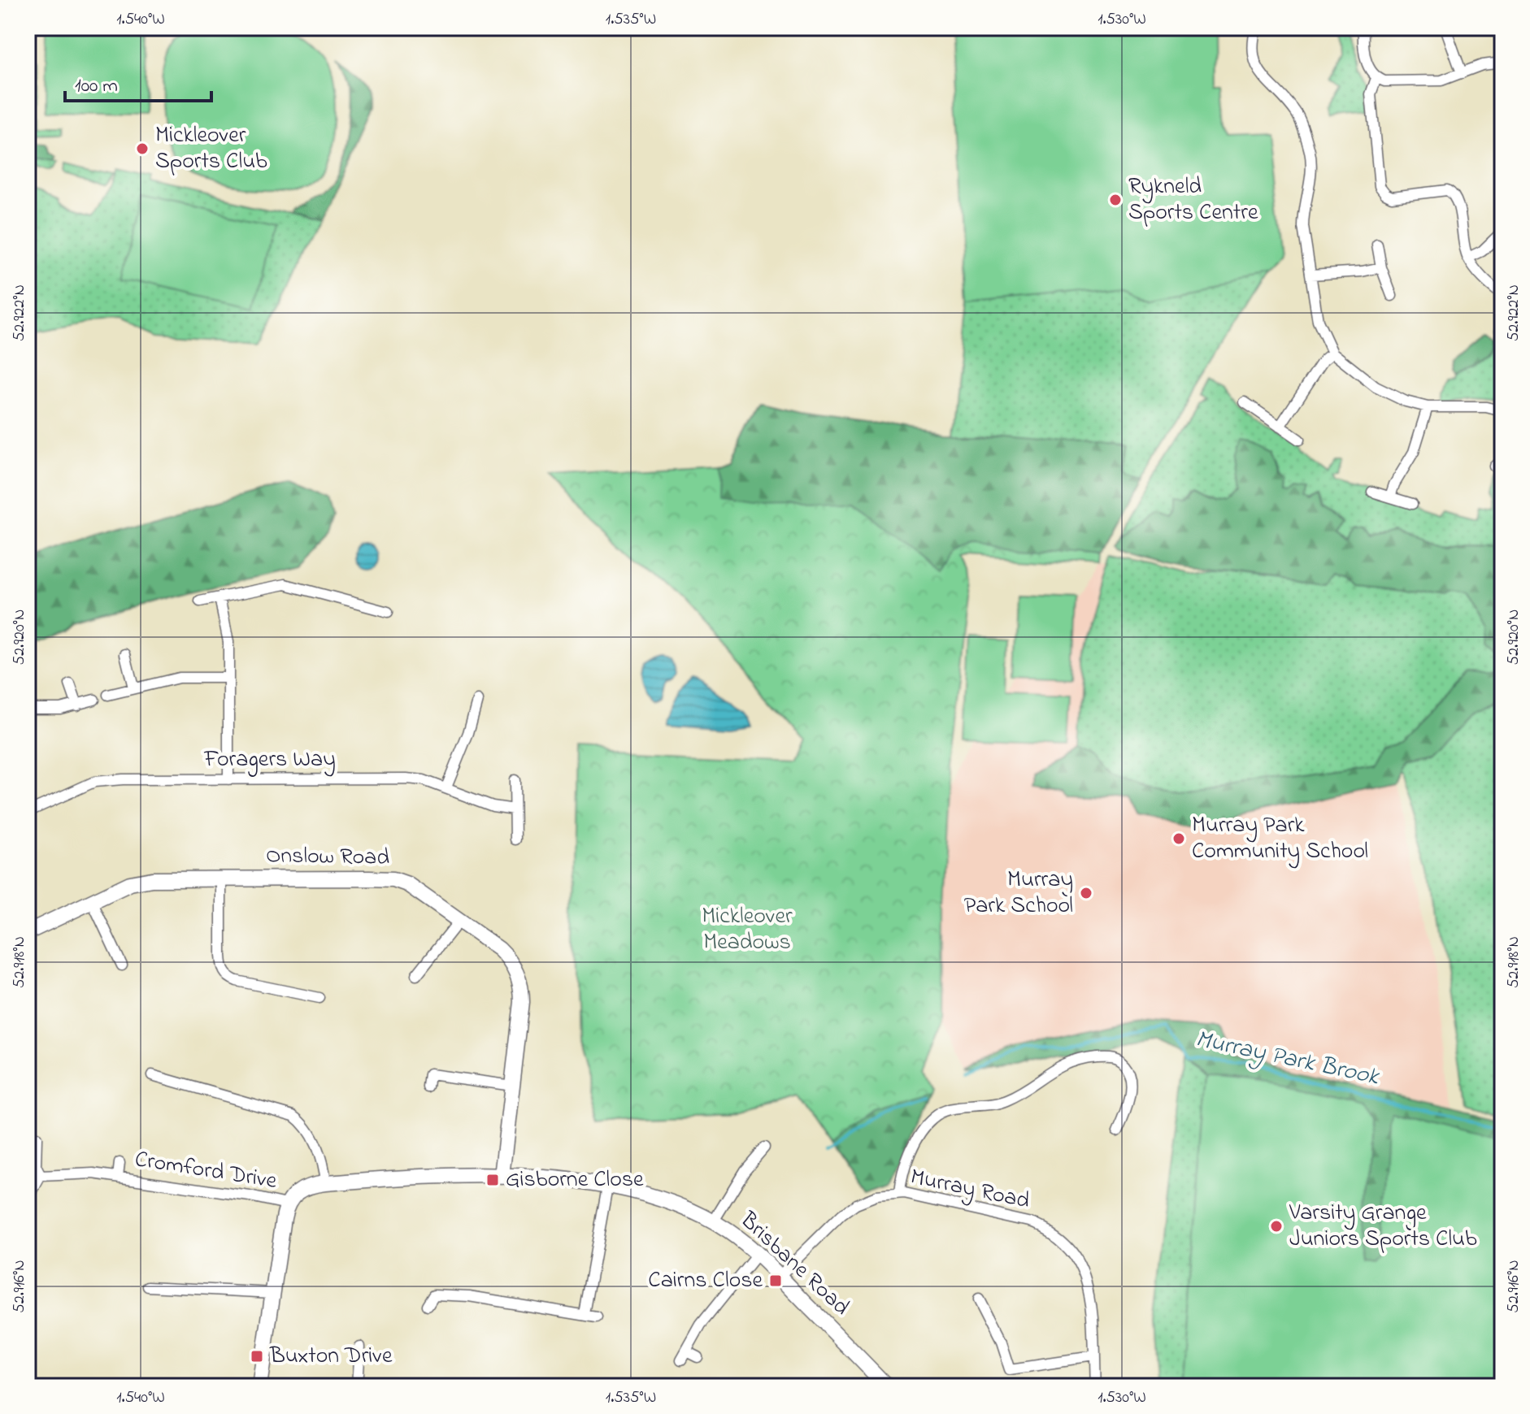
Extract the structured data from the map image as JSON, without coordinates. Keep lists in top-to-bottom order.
{
  "streets": {
    "street": [
      "Foragers Way",
      "Onslow Road",
      "Cromford Drive",
      "Murray Road",
      "Brisbane Road"
    ]
  },
  "crossings": [
    ["Onslow Road", "Brisbane Road"],
    ["Murray Road", "Brisbane Road"]
  ],
  "water": ["Murray Park Brook"],
  "parks": ["Mickleover Meadows"],
  "places": {
    "other": [
      "Mickleover Sports Club",
      "Rykneld Sports Centre",
      "Murray Park Community School",
      "Murray Park School",
      "Varsity Grange Juniors Sports Club"
    ],
    "transit": ["Gisborne Close", "Cairns Close", "Buxton Drive"]
  },
  "scale_bar": "100 m",
  "coordinates": [
    "1.540°W",
    "1.535°W",
    "1.530°W",
    "52.922°N",
    "52.920°N",
    "52.918°N",
    "52.916°N"
  ]
}
